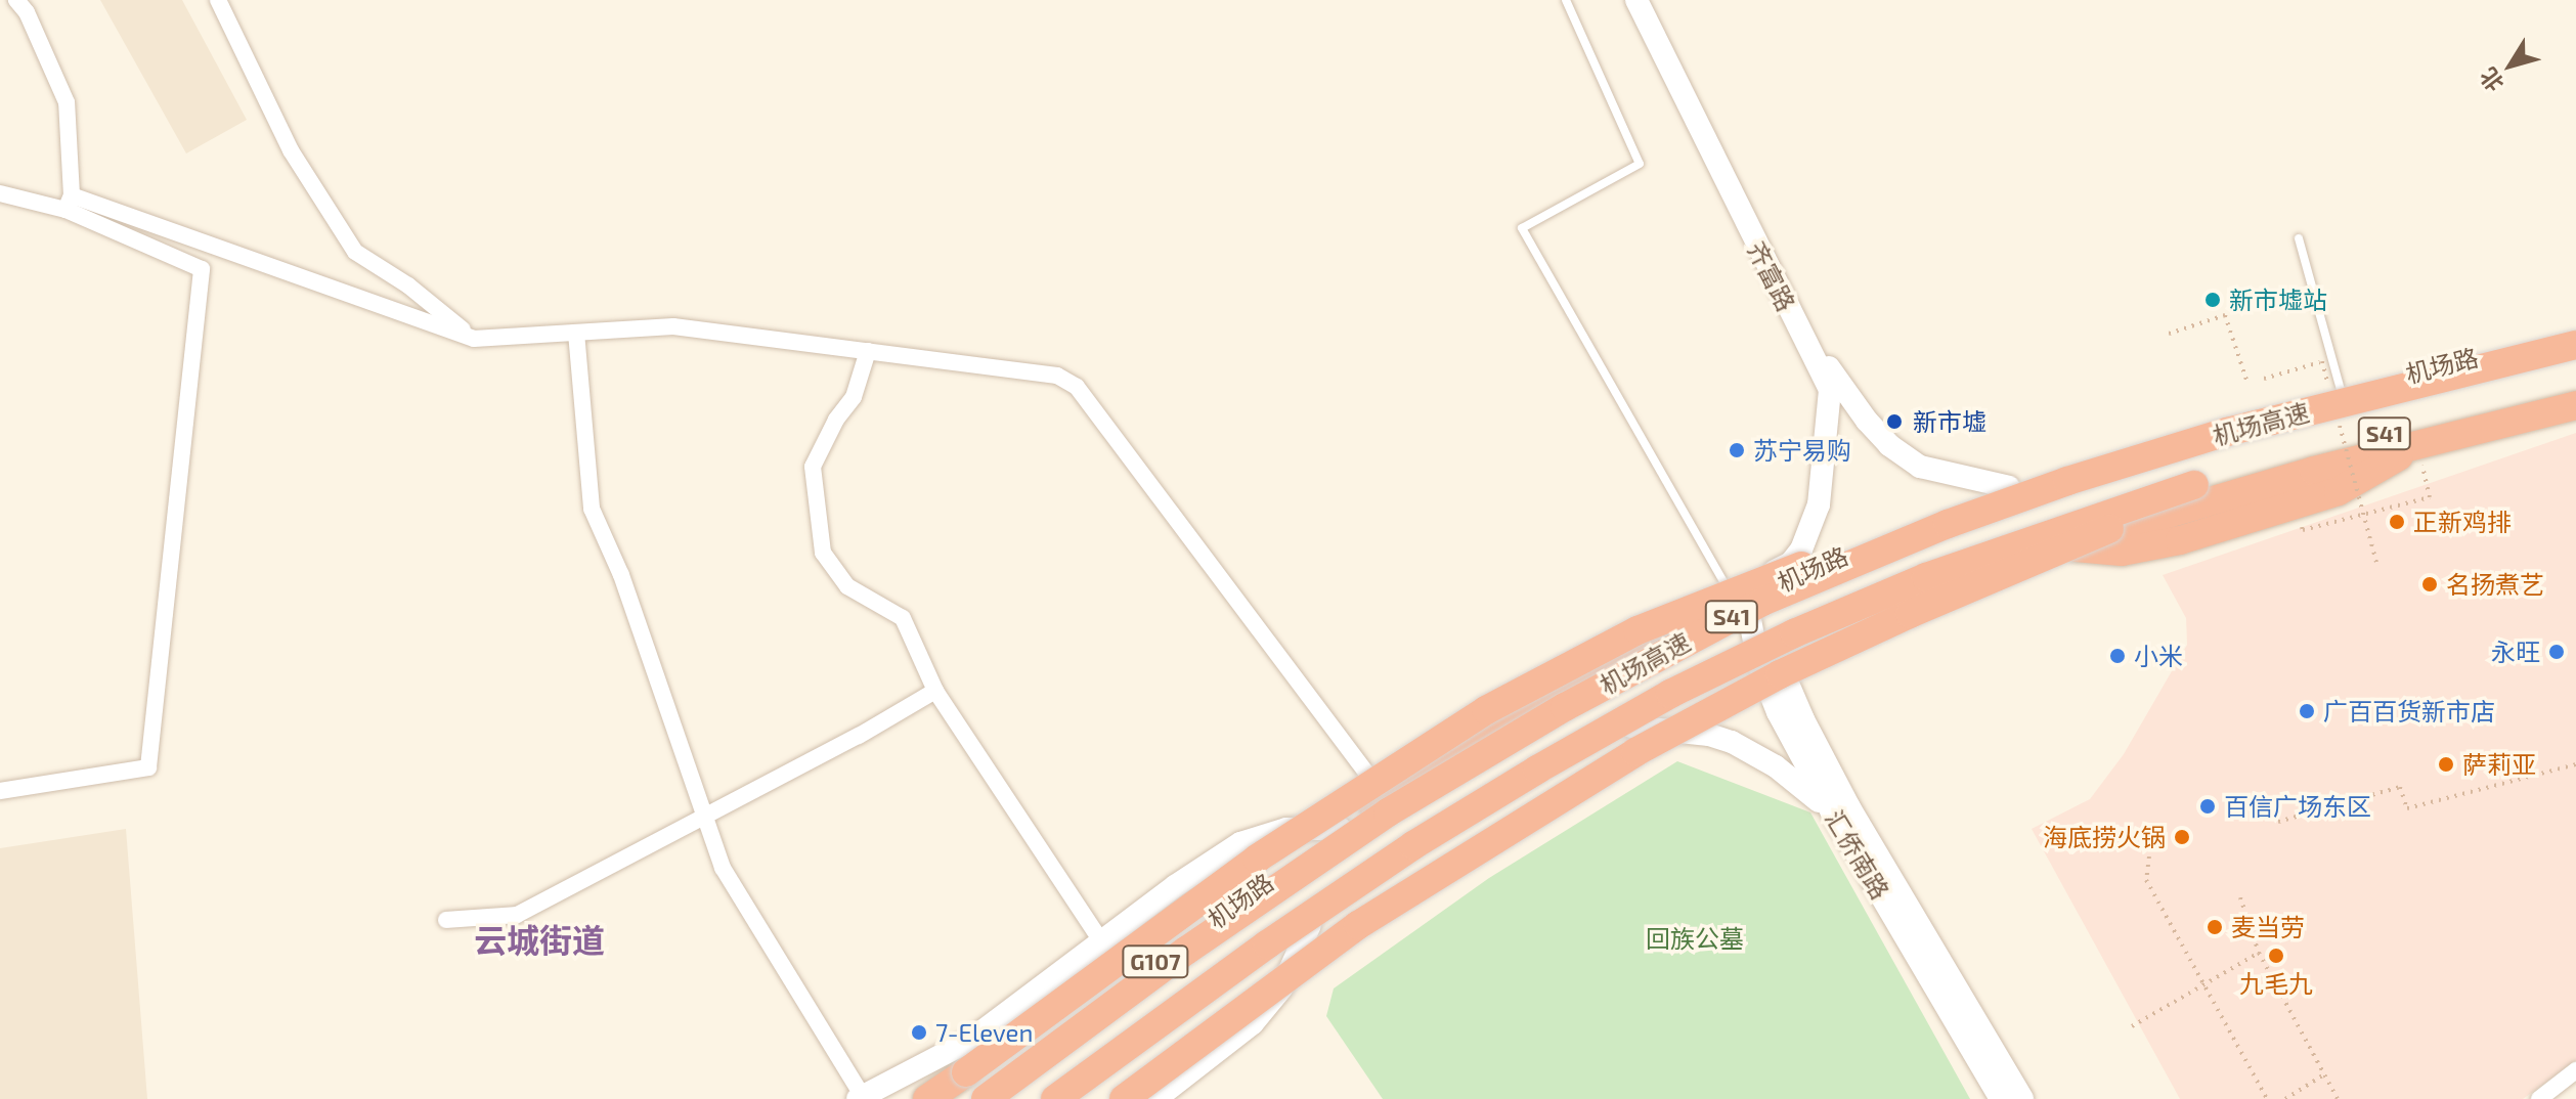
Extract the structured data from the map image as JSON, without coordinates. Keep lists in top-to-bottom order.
{
  "streets": {
    "highway": [
      "机场路",
      "机场高速",
      "S41",
      "G107"
    ],
    "main road": ["齐富路", "汇侨南路"]
  },
  "crossings": [
    ["齐富路", "机场路"],
    ["齐富路", "汇侨南路"],
    ["机场路", "汇侨南路"]
  ],
  "districts": ["云城街道"],
  "parks": ["回族公墓"],
  "places": [
    "新市墟站",
    "新市墟",
    "苏宁易购",
    "正新鸡排",
    "名扬煮艺",
    "永旺",
    "小米",
    "广百百货新市店",
    "萨莉亚",
    "百信广场东区",
    "海底捞火锅",
    "麦当劳",
    "九毛九",
    "7-Eleven"
  ],
  "north": "bottom left"
}
